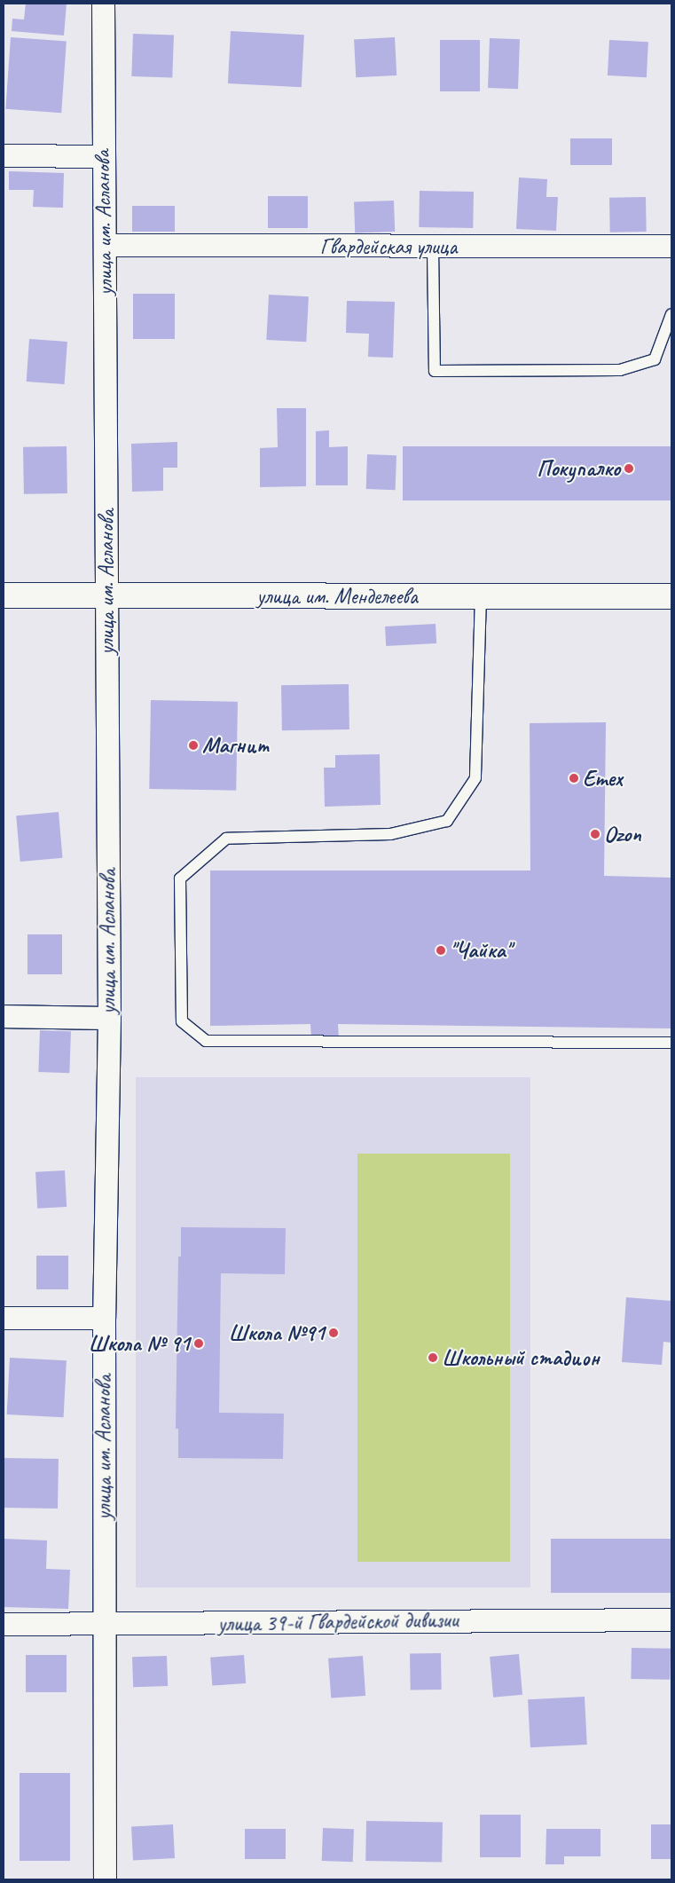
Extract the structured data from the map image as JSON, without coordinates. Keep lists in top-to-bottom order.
{
  "streets": {
    "main road": ["улица им. Менделеева"],
    "street": ["улица им. Асланова", "Гвардейская улица", "улица 39-й Гвардейской дивизии"]
  },
  "crossings": [
    ["улица им. Асланова", "Гвардейская улица"],
    ["улица им. Асланова", "улица им. Менделеева"],
    ["улица им. Асланова", "улица 39-й Гвардейской дивизии"]
  ],
  "places": [
    "Покупалко",
    "Магнит",
    "Emex",
    "Ozon",
    "\"Чайка\"",
    "Школа №91",
    "Школа № 91",
    "Школьный стадион"
  ]
}
